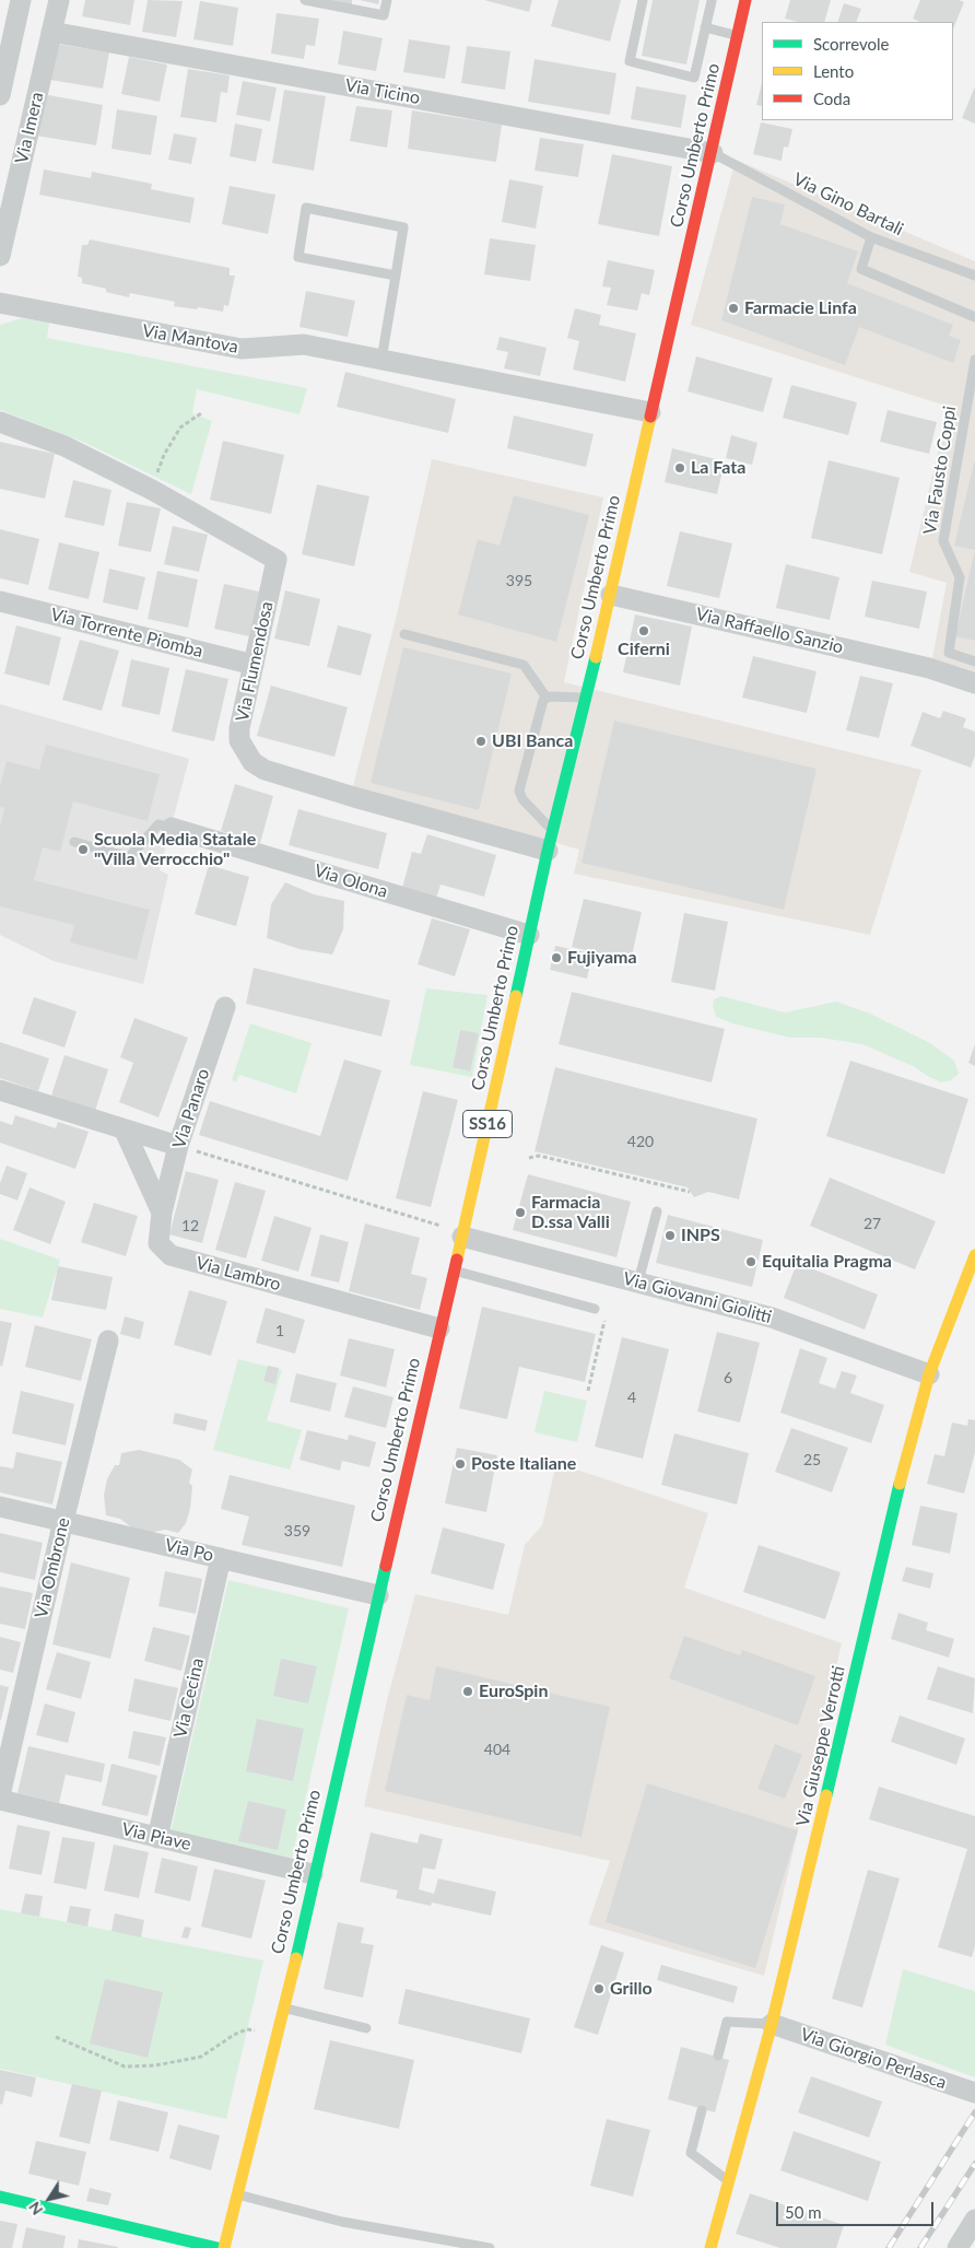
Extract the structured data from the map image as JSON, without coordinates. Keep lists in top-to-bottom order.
{
  "streets": {
    "main road": ["Corso Umberto Primo", "SS16", "Via Giuseppe Verrotti"],
    "street": [
      "Via Ticino",
      "Via Imera",
      "Via Mantova",
      "Via Raffaello Sanzio",
      "Via Torrente Piomba",
      "Via Flumendosa",
      "Via Olona",
      "Via Panaro",
      "Via Lambro",
      "Via Giovanni Giolitti",
      "Via Po",
      "Via Ombrone",
      "Via Cecina",
      "Via Piave",
      "Via Giorgio Perlasca"
    ],
    "lane": ["Via Gino Bartali", "Via Fausto Coppi"]
  },
  "crossings": [
    ["Via Ticino", "Via Imera"],
    ["Via Ticino", "Corso Umberto Primo"],
    ["Via Ticino", "Via Gino Bartali"],
    ["Corso Umberto Primo", "Via Gino Bartali"],
    ["Corso Umberto Primo", "Via Mantova"],
    ["Corso Umberto Primo", "Via Raffaello Sanzio"],
    ["Corso Umberto Primo", "Via Flumendosa"],
    ["Corso Umberto Primo", "Via Olona"],
    ["Corso Umberto Primo", "Via Lambro"],
    ["Corso Umberto Primo", "Via Giovanni Giolitti"],
    ["Corso Umberto Primo", "Via Po"],
    ["Corso Umberto Primo", "Via Piave"],
    ["Via Torrente Piomba", "Via Flumendosa"],
    ["Via Panaro", "Via Lambro"],
    ["Via Giovanni Giolitti", "Via Giuseppe Verrotti"],
    ["Via Po", "Via Ombrone"],
    ["Via Po", "Via Cecina"],
    ["Via Cecina", "Via Piave"],
    ["Via Giuseppe Verrotti", "Via Giorgio Perlasca"]
  ],
  "places": [
    "Farmacie Linfa",
    "La Fata",
    "Ciferni",
    "UBI Banca",
    "Scuola Media Statale \"Villa Verrocchio\"",
    "Fujiyama",
    "Farmacia D.ssa Valli",
    "INPS",
    "Equitalia Pragma",
    "Poste Italiane",
    "EuroSpin",
    "Grillo"
  ],
  "house_numbers": [
    "395",
    "420",
    "27",
    "12",
    "1",
    "6",
    "4",
    "25",
    "359",
    "404"
  ],
  "legend": ["Scorrevole", "Lento", "Coda"],
  "scale_bar": "50 m",
  "north": "bottom left"
}
